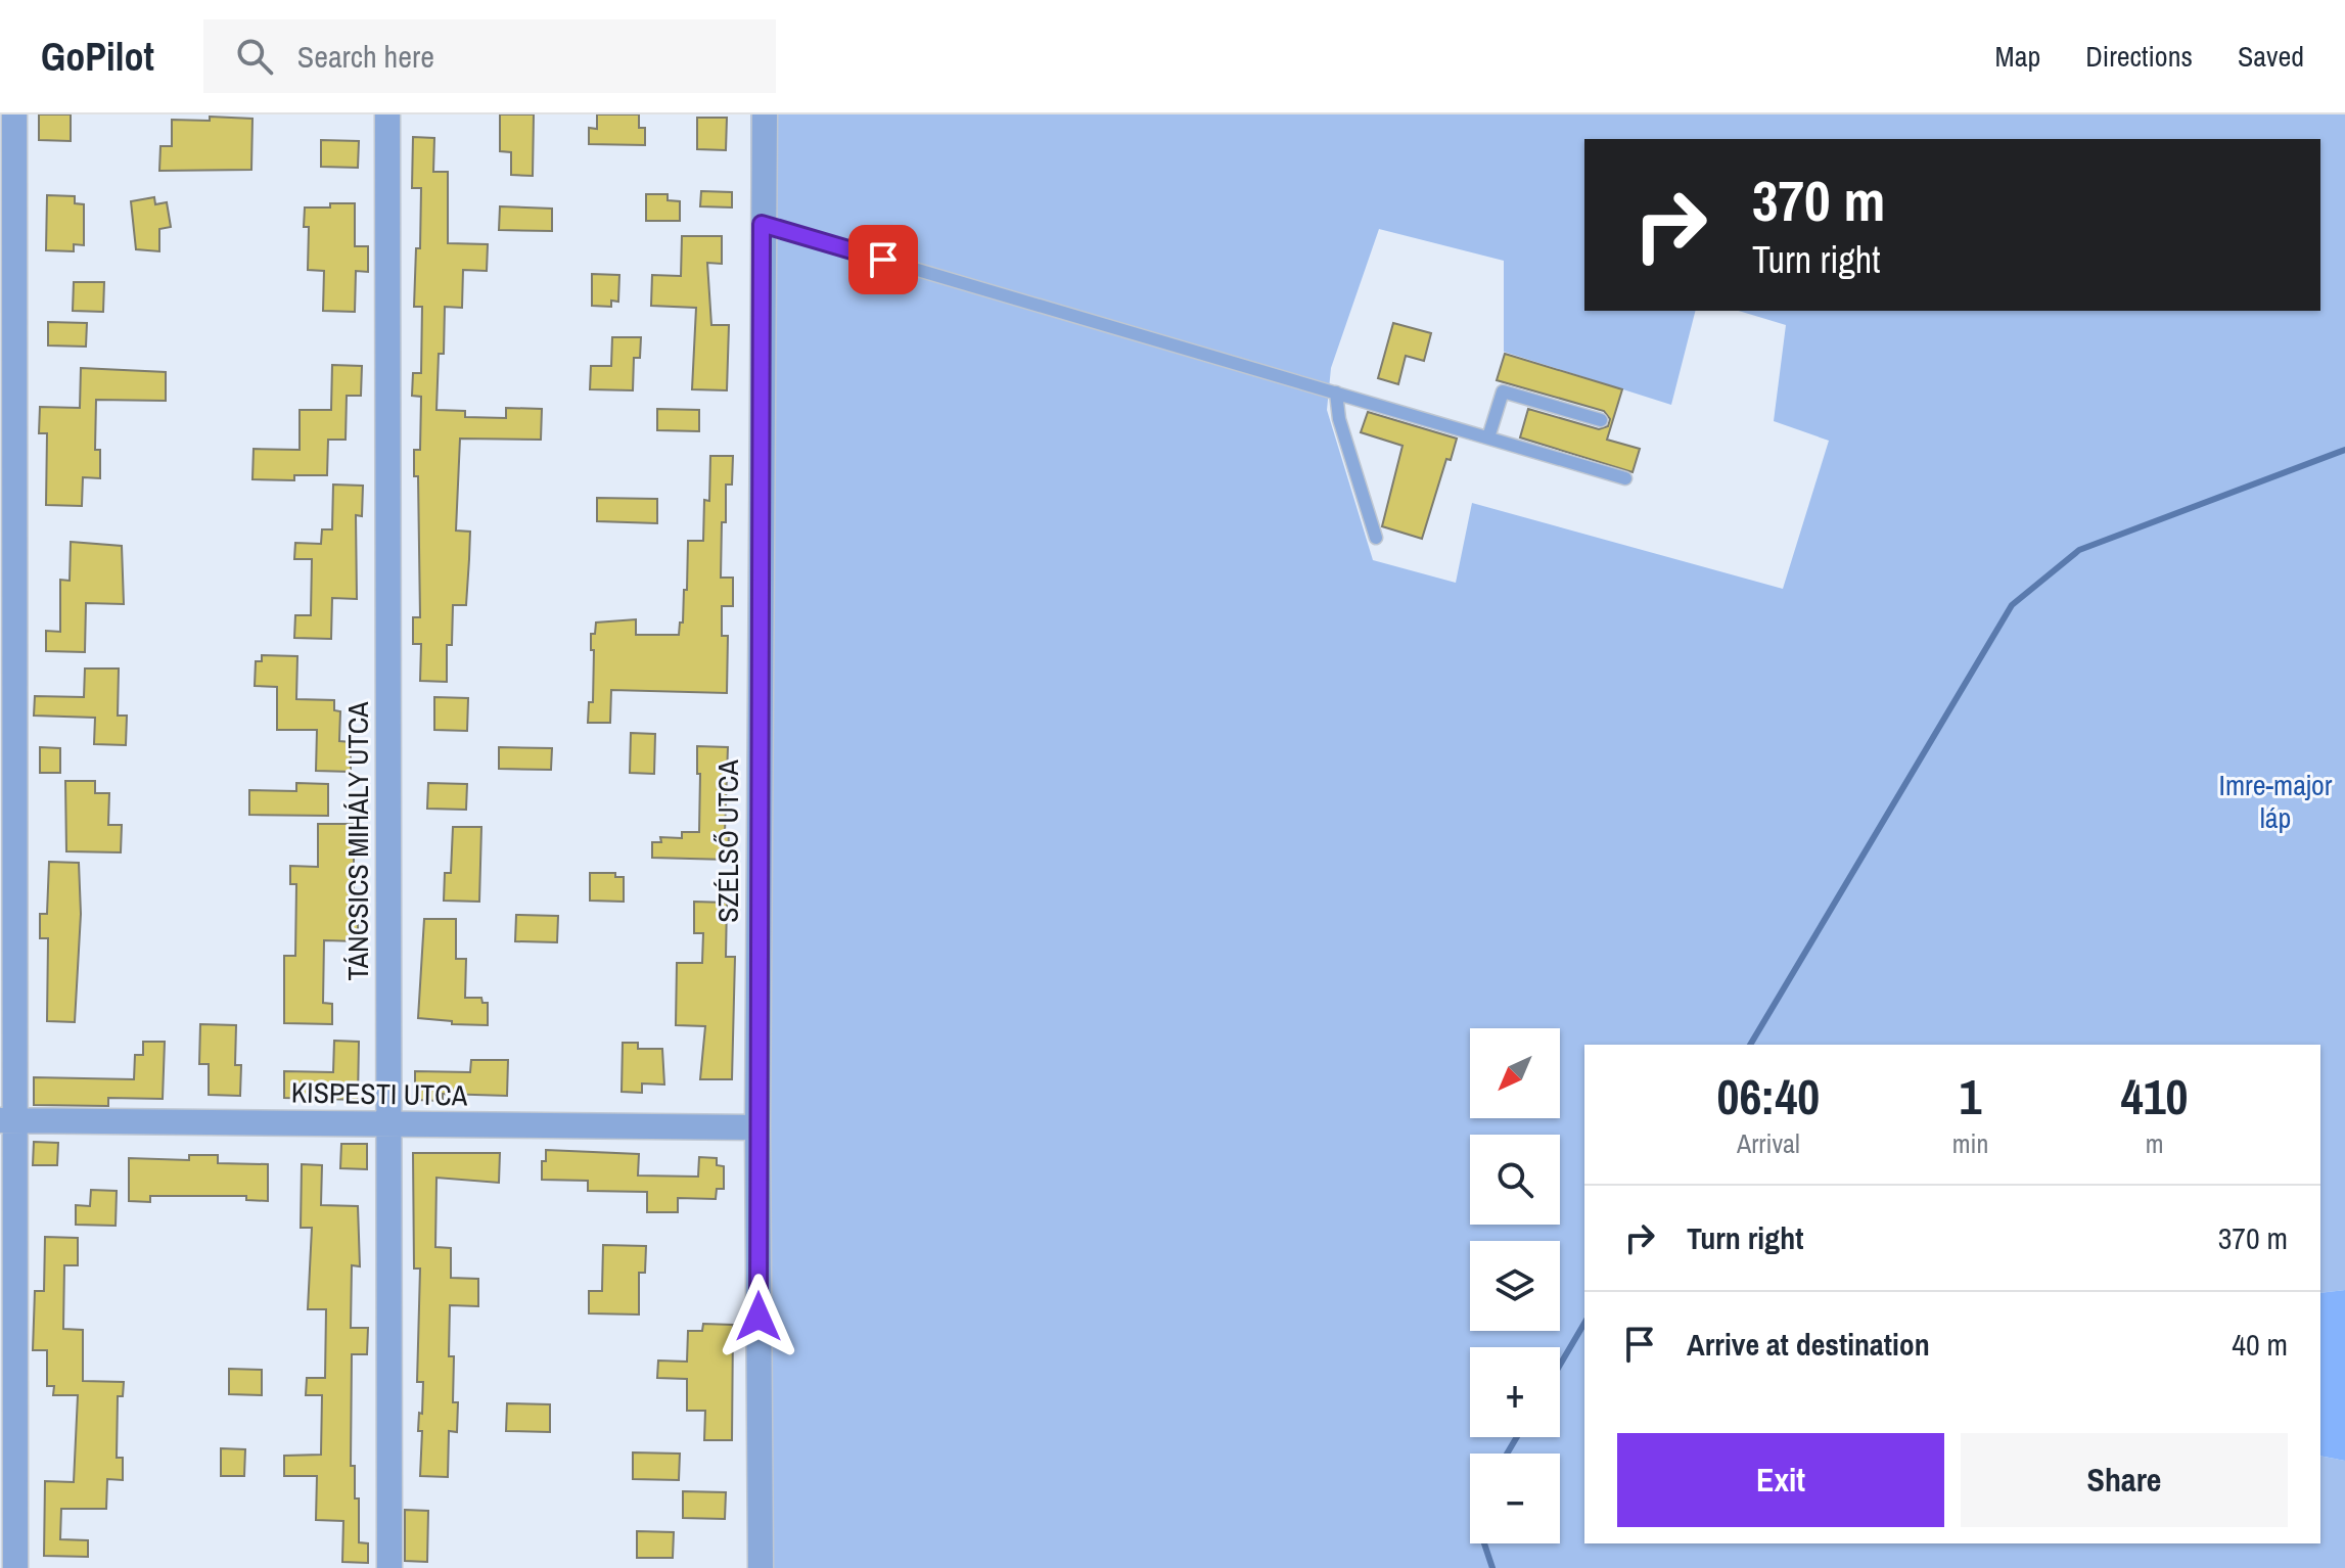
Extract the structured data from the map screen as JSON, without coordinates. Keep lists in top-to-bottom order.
{
  "streets": {
    "street": ["TÁNCSICS MIHÁLY UTCA", "SZÉLSŐ UTCA", "KISPESTI UTCA"]
  },
  "crossings": [
    ["TÁNCSICS MIHÁLY UTCA", "KISPESTI UTCA"],
    ["SZÉLSŐ UTCA", "KISPESTI UTCA"]
  ],
  "parks": ["Imre-major láp"],
  "north": "bottom left",
  "page": {
    "header": "GoPilot",
    "search": "Search here",
    "nav": ["Map", "Directions", "Saved"],
    "turn": ["370 m", "Turn right"],
    "map_buttons": ["+", "−"],
    "eta": [
      "06:40",
      "Arrival",
      "1",
      "min",
      "410",
      "m"
    ],
    "list": [
      {
        "name": "Turn right",
        "value": "370 m"
      },
      {
        "name": "Arrive at destination",
        "value": "40 m"
      }
    ],
    "buttons": ["Exit", "Share"]
  }
}
